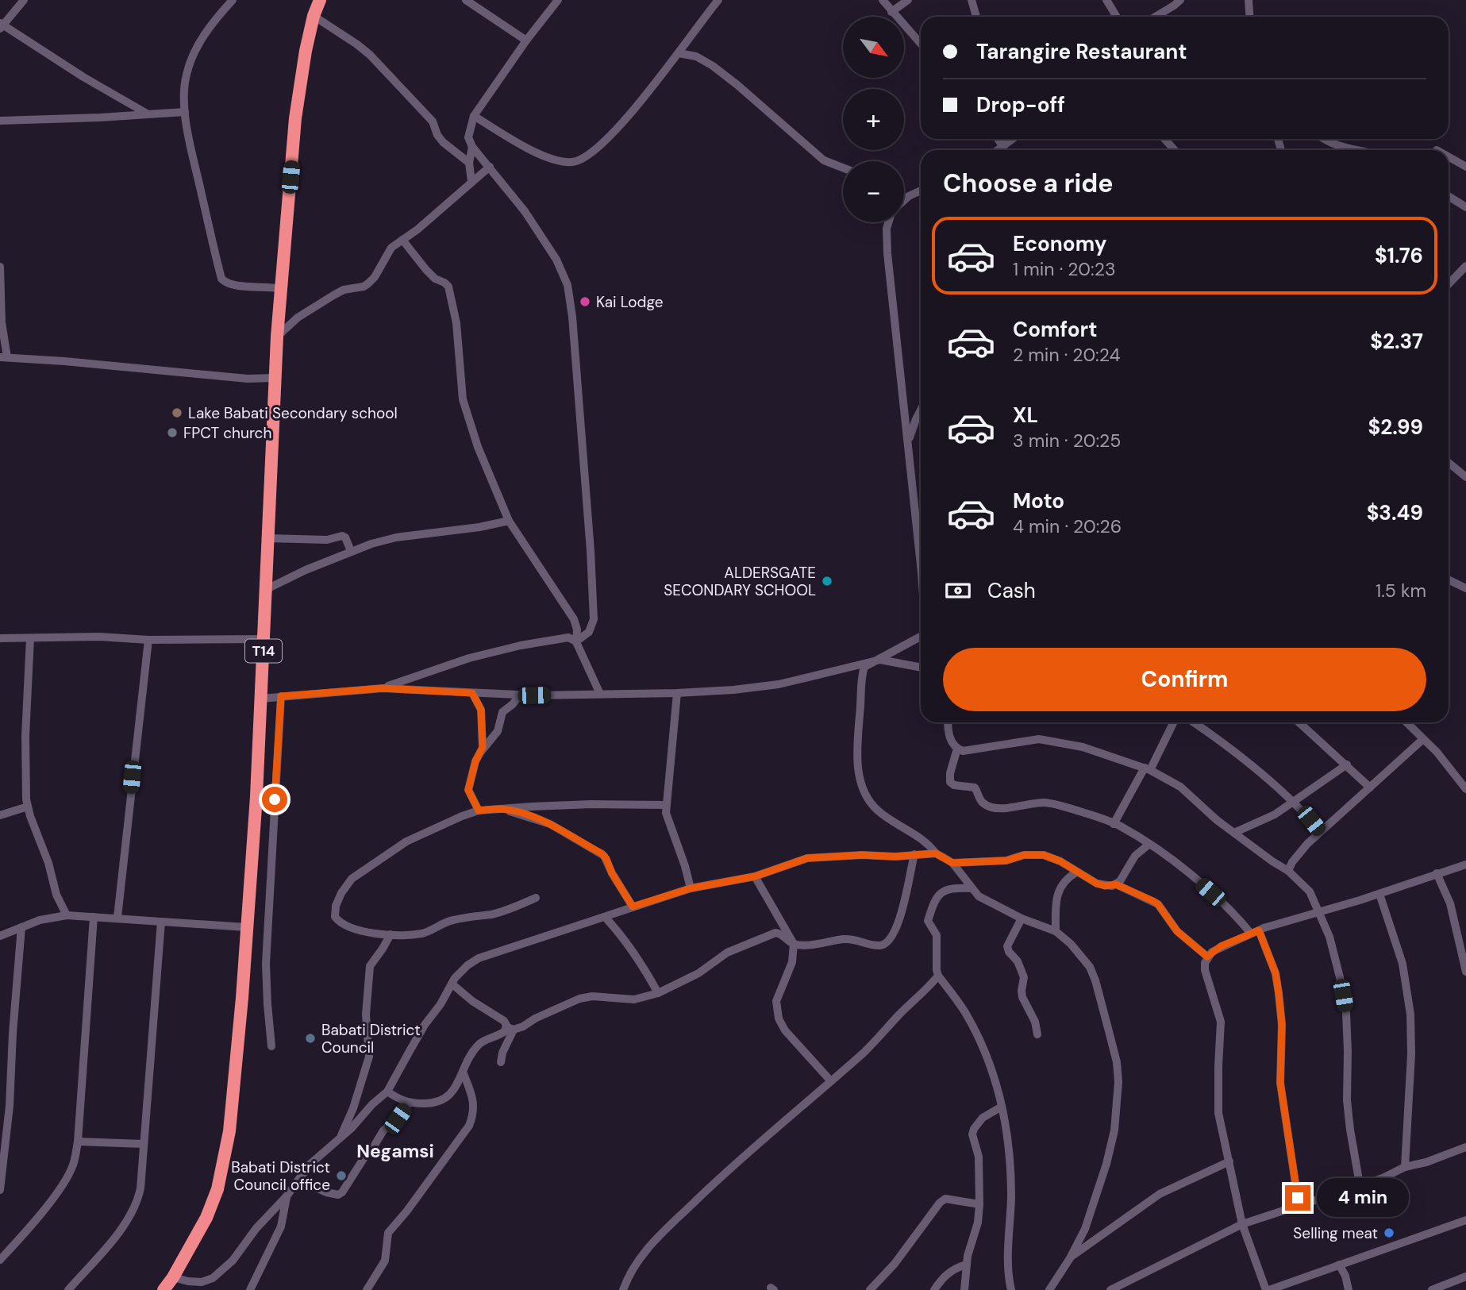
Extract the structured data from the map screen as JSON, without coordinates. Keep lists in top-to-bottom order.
{
  "streets": {
    "highway": ["T14"]
  },
  "districts": ["Negamsi"],
  "places": [
    "Kai Lodge",
    "Lake Babati Secondary school",
    "FPCT church",
    "ALDERSGATE SECONDARY SCHOOL",
    "Babati District Council",
    "Babati District Council office",
    "Selling meat"
  ],
  "north": "bottom right",
  "page": {
    "map_buttons": ["+", "−"],
    "banner": ["Tarangire Restaurant", "Drop-off"],
    "heading": "Choose a ride",
    "list": [
      {
        "name": "Economy",
        "note": "1 min · 20:23",
        "value": "$1.76"
      },
      {
        "name": "Comfort",
        "note": "2 min · 20:24",
        "value": "$2.37"
      },
      {
        "name": "XL",
        "note": "3 min · 20:25",
        "value": "$2.99"
      },
      {
        "name": "Moto",
        "note": "4 min · 20:26",
        "value": "$3.49"
      }
    ],
    "pay": ["Cash", "1.5 km"],
    "buttons": "Confirm",
    "bubble": "4 min"
  }
}
